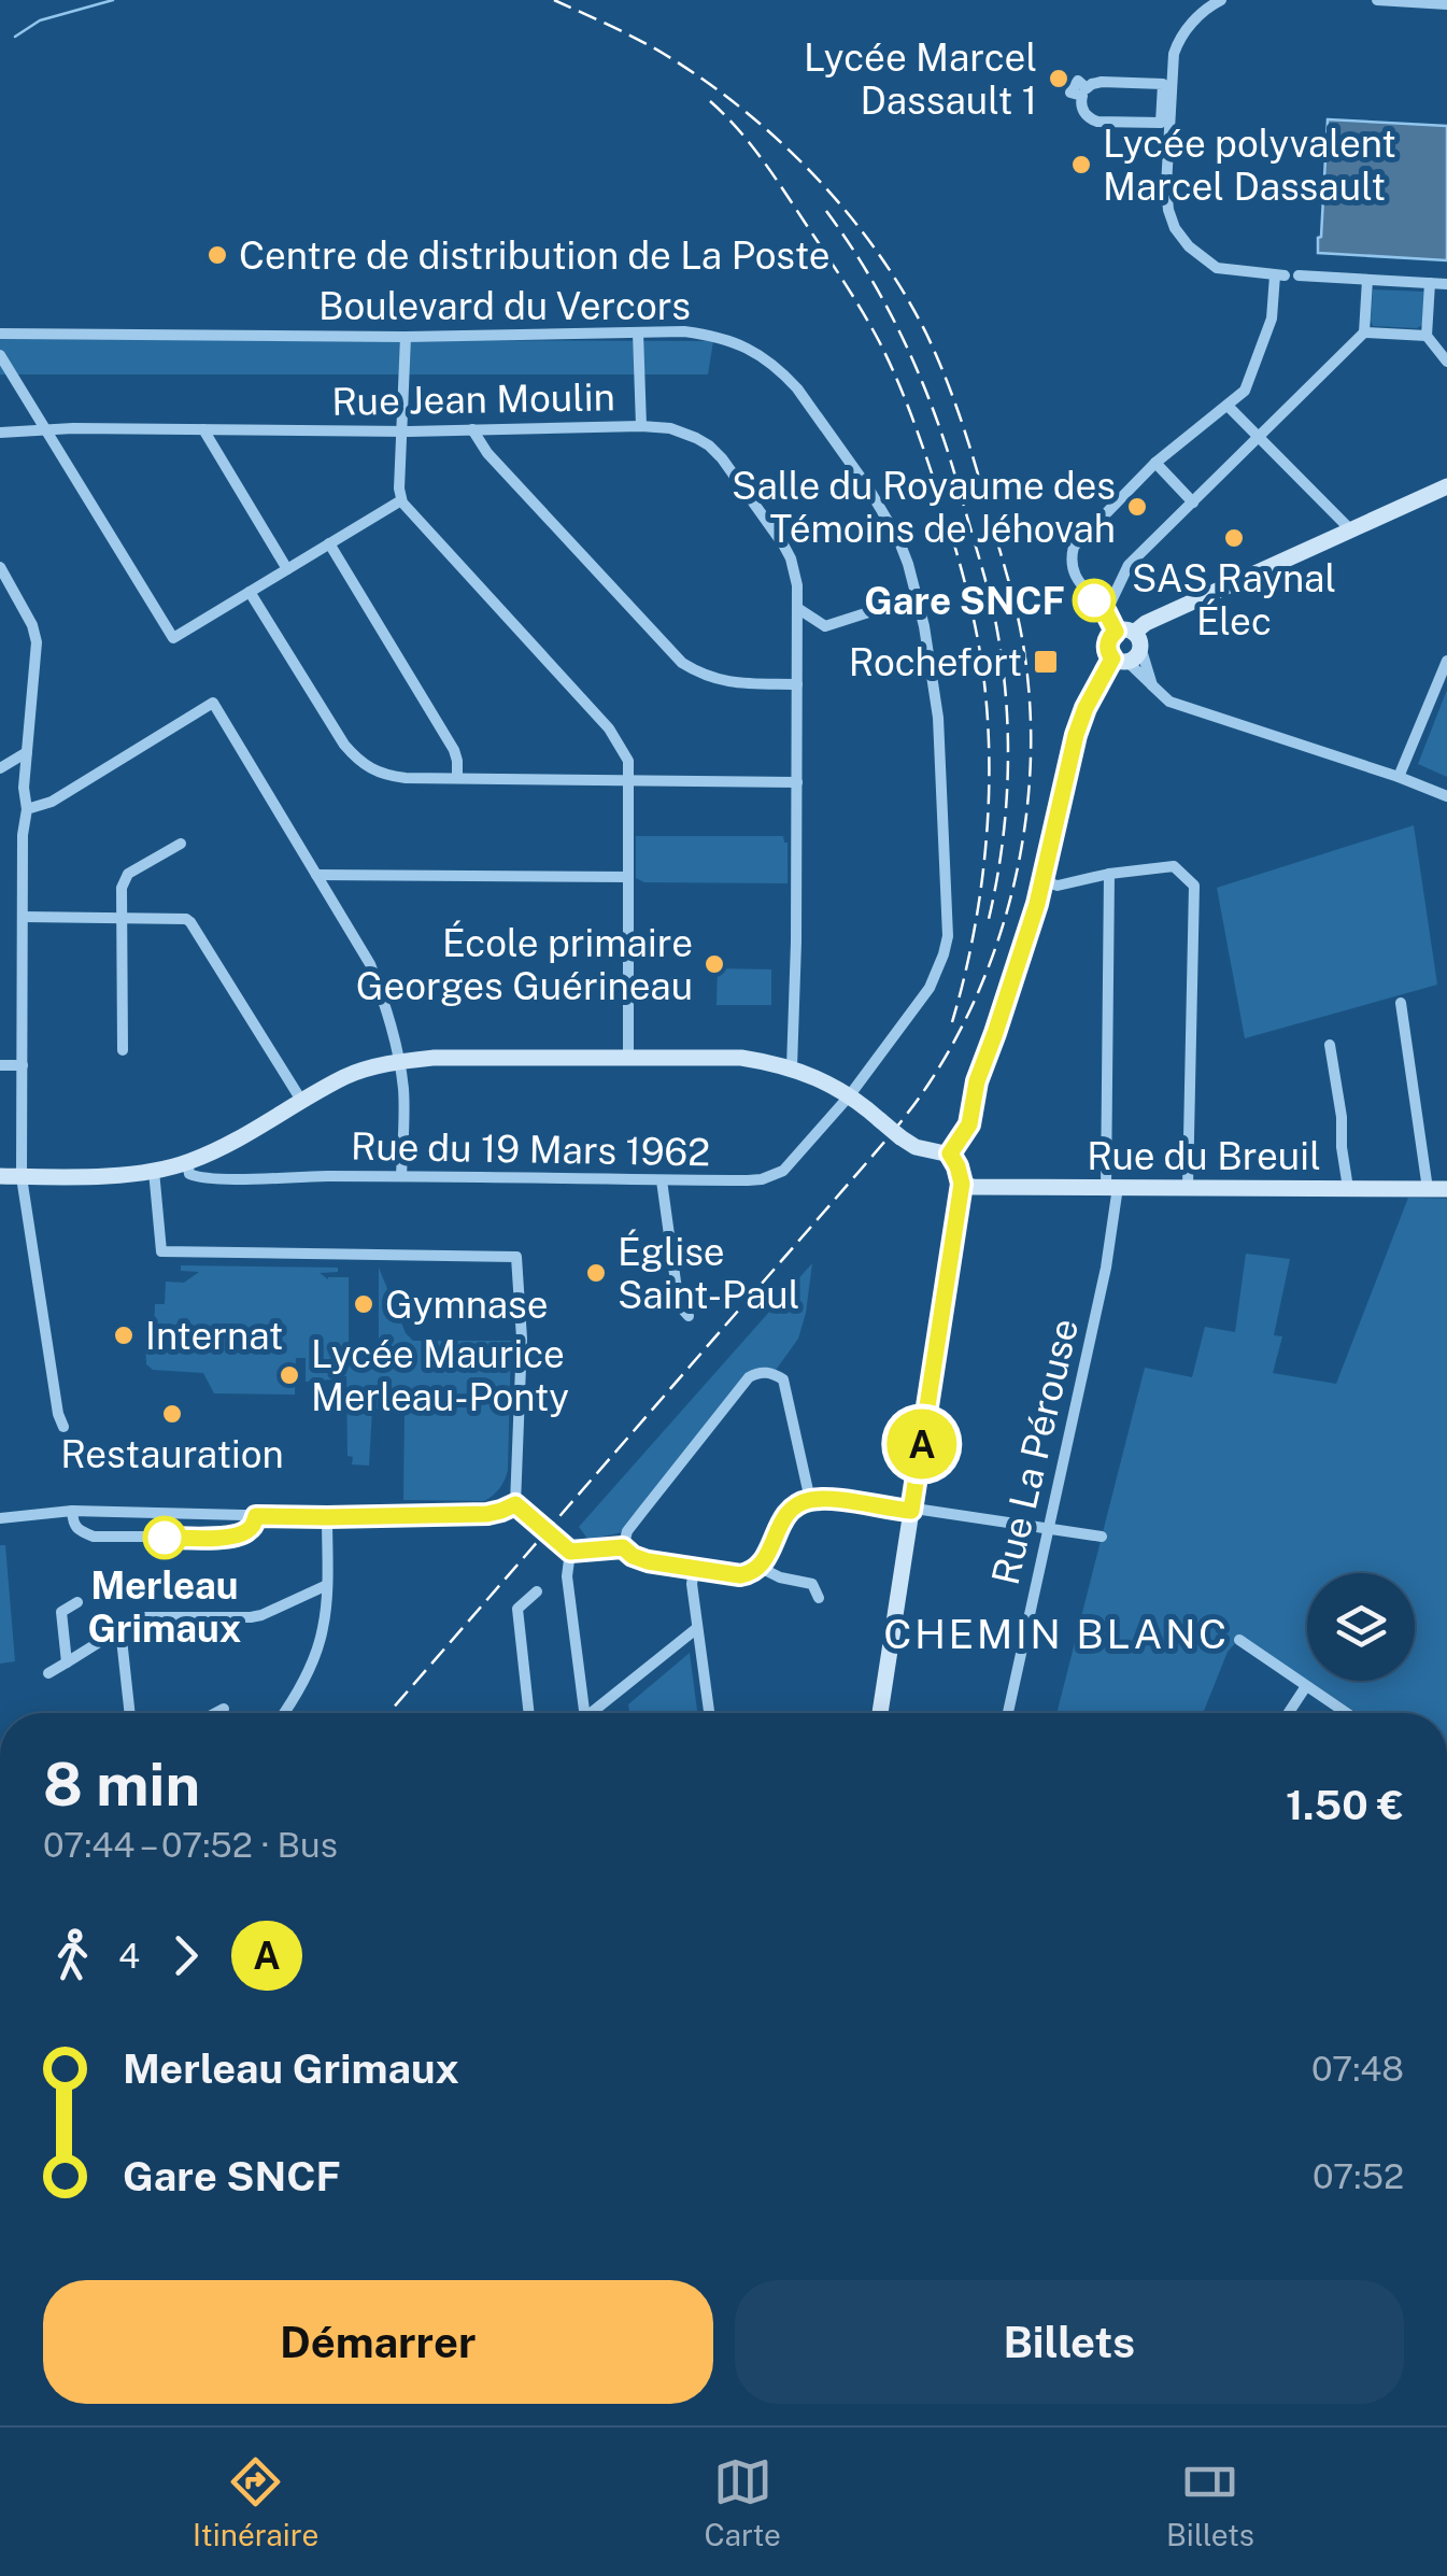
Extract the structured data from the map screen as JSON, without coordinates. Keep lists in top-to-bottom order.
{
  "streets": {
    "street": [
      "Boulevard du Vercors",
      "Rue Jean Moulin",
      "Rue du 19 Mars 1962",
      "Rue du Breuil",
      "Rue La Pérouse"
    ]
  },
  "crossings": [
    ["Boulevard du Vercors", "Rue du 19 Mars 1962"],
    ["Rue du Breuil", "Rue La Pérouse"]
  ],
  "districts": ["CHEMIN BLANC"],
  "places": {
    "other": [
      "Lycée Marcel Dassault 1",
      "Lycée polyvalent Marcel Dassault",
      "Centre de distribution de La Poste",
      "Salle du Royaume des Témoins de Jéhovah",
      "SAS Raynal Élec",
      "Gare SNCF",
      "École primaire Georges Guérineau",
      "Église Saint-Paul",
      "Gymnase",
      "Internat",
      "Lycée Maurice Merleau-Ponty",
      "Restauration",
      "Merleau Grimaux"
    ],
    "transit": ["Rochefort"]
  },
  "lines": ["bus line A"],
  "page": {
    "on_map": "A",
    "heading": ["8 min", "07:44 – 07:52 · Bus", "1.50 €"],
    "legs": ["4", "A"],
    "list": [
      {
        "name": "Merleau Grimaux",
        "value": "07:48"
      },
      {
        "name": "Gare SNCF",
        "value": "07:52"
      }
    ],
    "buttons": ["Démarrer", "Billets"],
    "tabs": ["Itinéraire", "Carte", "Billets"]
  }
}
